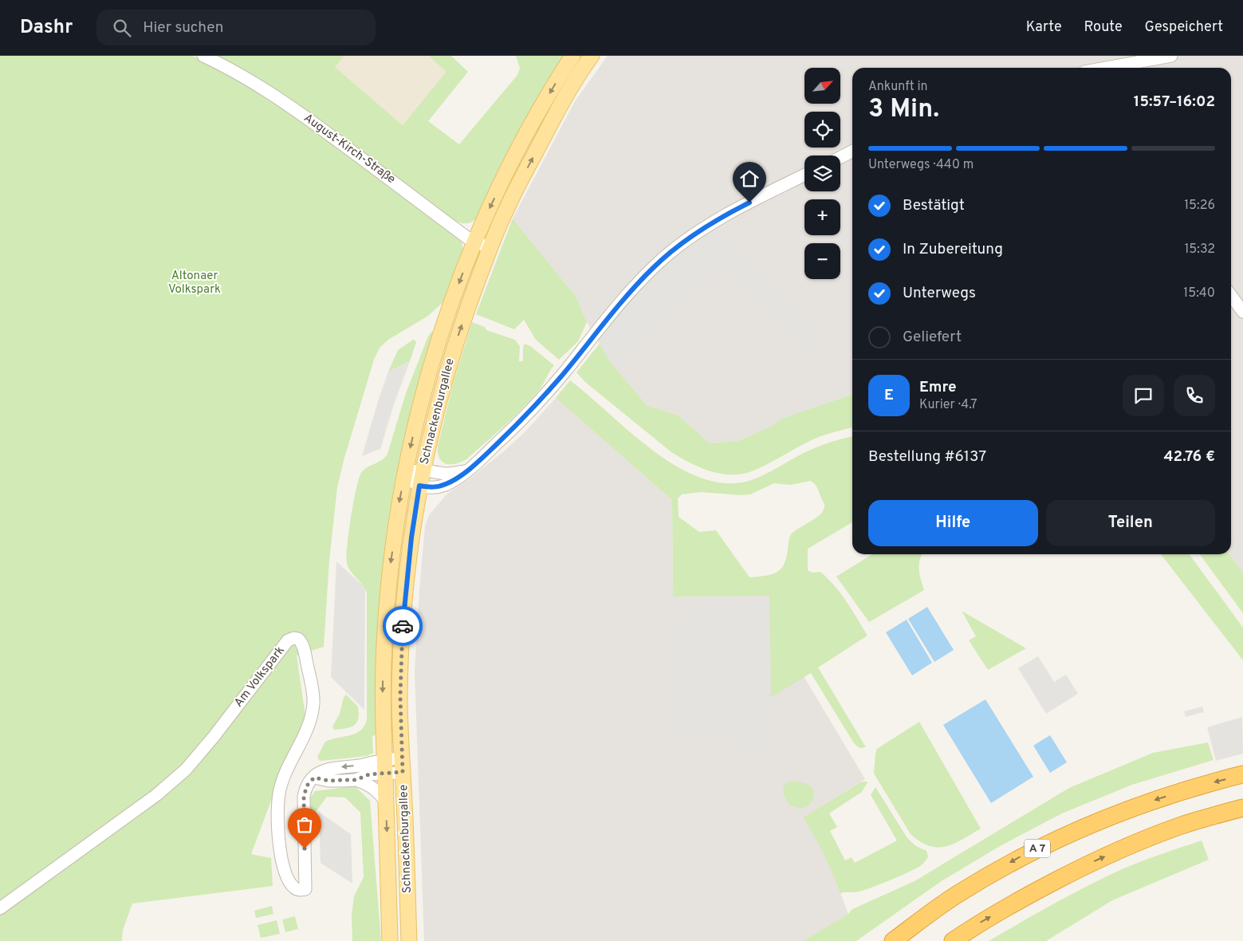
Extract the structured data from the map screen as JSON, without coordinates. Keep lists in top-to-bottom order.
{
  "streets": {
    "highway": ["A 7"],
    "main road": ["Schnackenburgallee"],
    "street": ["August-Kirch-Straße", "Am Volkspark"]
  },
  "crossings": [
    ["August-Kirch-Straße", "Schnackenburgallee"]
  ],
  "parks": ["Altonaer Volkspark"],
  "north": "top right",
  "page": {
    "header": "Dashr",
    "search": "Hier suchen",
    "nav": ["Karte", "Route", "Gespeichert"],
    "map_buttons": ["+", "−"],
    "heading": ["3 Min.", "Ankunft in", "15:57–16:02"],
    "panel": [
      "Emre",
      "Kurier · 4.7",
      "Bestellung #6137",
      "42.76 €"
    ],
    "bar": "Unterwegs · 440 m",
    "list": [
      ["Bestätigt", "15:26"],
      ["In Zubereitung", "15:32"],
      ["Unterwegs", "15:40"],
      "Geliefert"
    ],
    "round": "E",
    "buttons": ["Hilfe", "Teilen"]
  }
}
